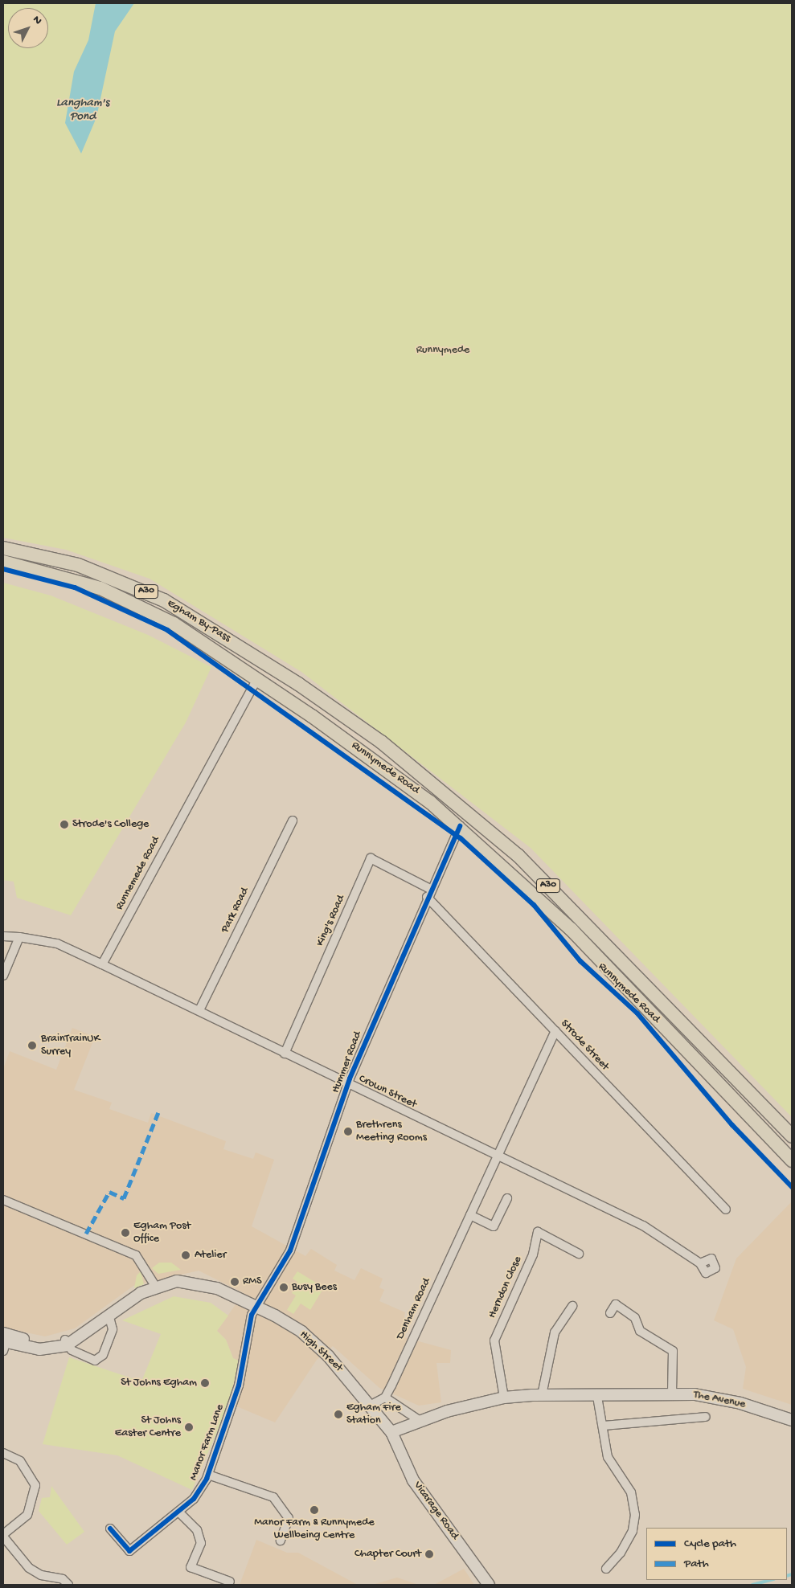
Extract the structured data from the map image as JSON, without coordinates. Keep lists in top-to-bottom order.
{
  "streets": {
    "main road": [
      "A30",
      "Egham By-Pass",
      "Runnymede Road",
      "High Street",
      "The Avenue",
      "Vicarage Road"
    ],
    "street": [
      "Runnemede Road",
      "Park Road",
      "King's Road",
      "Strode Street",
      "Hummer Road",
      "Crown Street",
      "Herndon Close",
      "Denham Road",
      "Manor Farm Lane"
    ]
  },
  "crossings": [
    ["Egham By-Pass", "Runnymede Road"],
    ["Egham By-Pass", "Runnemede Road"],
    ["Runnymede Road", "Runnemede Road"],
    ["Runnymede Road", "Hummer Road"],
    ["Runnemede Road", "Crown Street"],
    ["Park Road", "Crown Street"],
    ["King's Road", "Hummer Road"],
    ["King's Road", "Crown Street"],
    ["Strode Street", "Hummer Road"],
    ["Strode Street", "Denham Road"],
    ["Hummer Road", "Crown Street"],
    ["Hummer Road", "High Street"],
    ["Hummer Road", "Manor Farm Lane"],
    ["Crown Street", "Denham Road"],
    ["High Street", "Manor Farm Lane"],
    ["High Street", "Vicarage Road"]
  ],
  "water": ["Langham's Pond"],
  "parks": ["Runnymede"],
  "places": [
    "Strode's College",
    "BrainTrainUK Surrey",
    "Brethrens Meeting Rooms",
    "Egham Post Office",
    "Atelier",
    "RMS",
    "Busy Bees",
    "St Johns Egham",
    "Egham Fire Station",
    "St Johns Easter Centre",
    "Manor Farm & Runnymede Wellbeing Centre",
    "Chapter Court"
  ],
  "legend": ["Cycle path", "Path"],
  "north": "top right"
}
